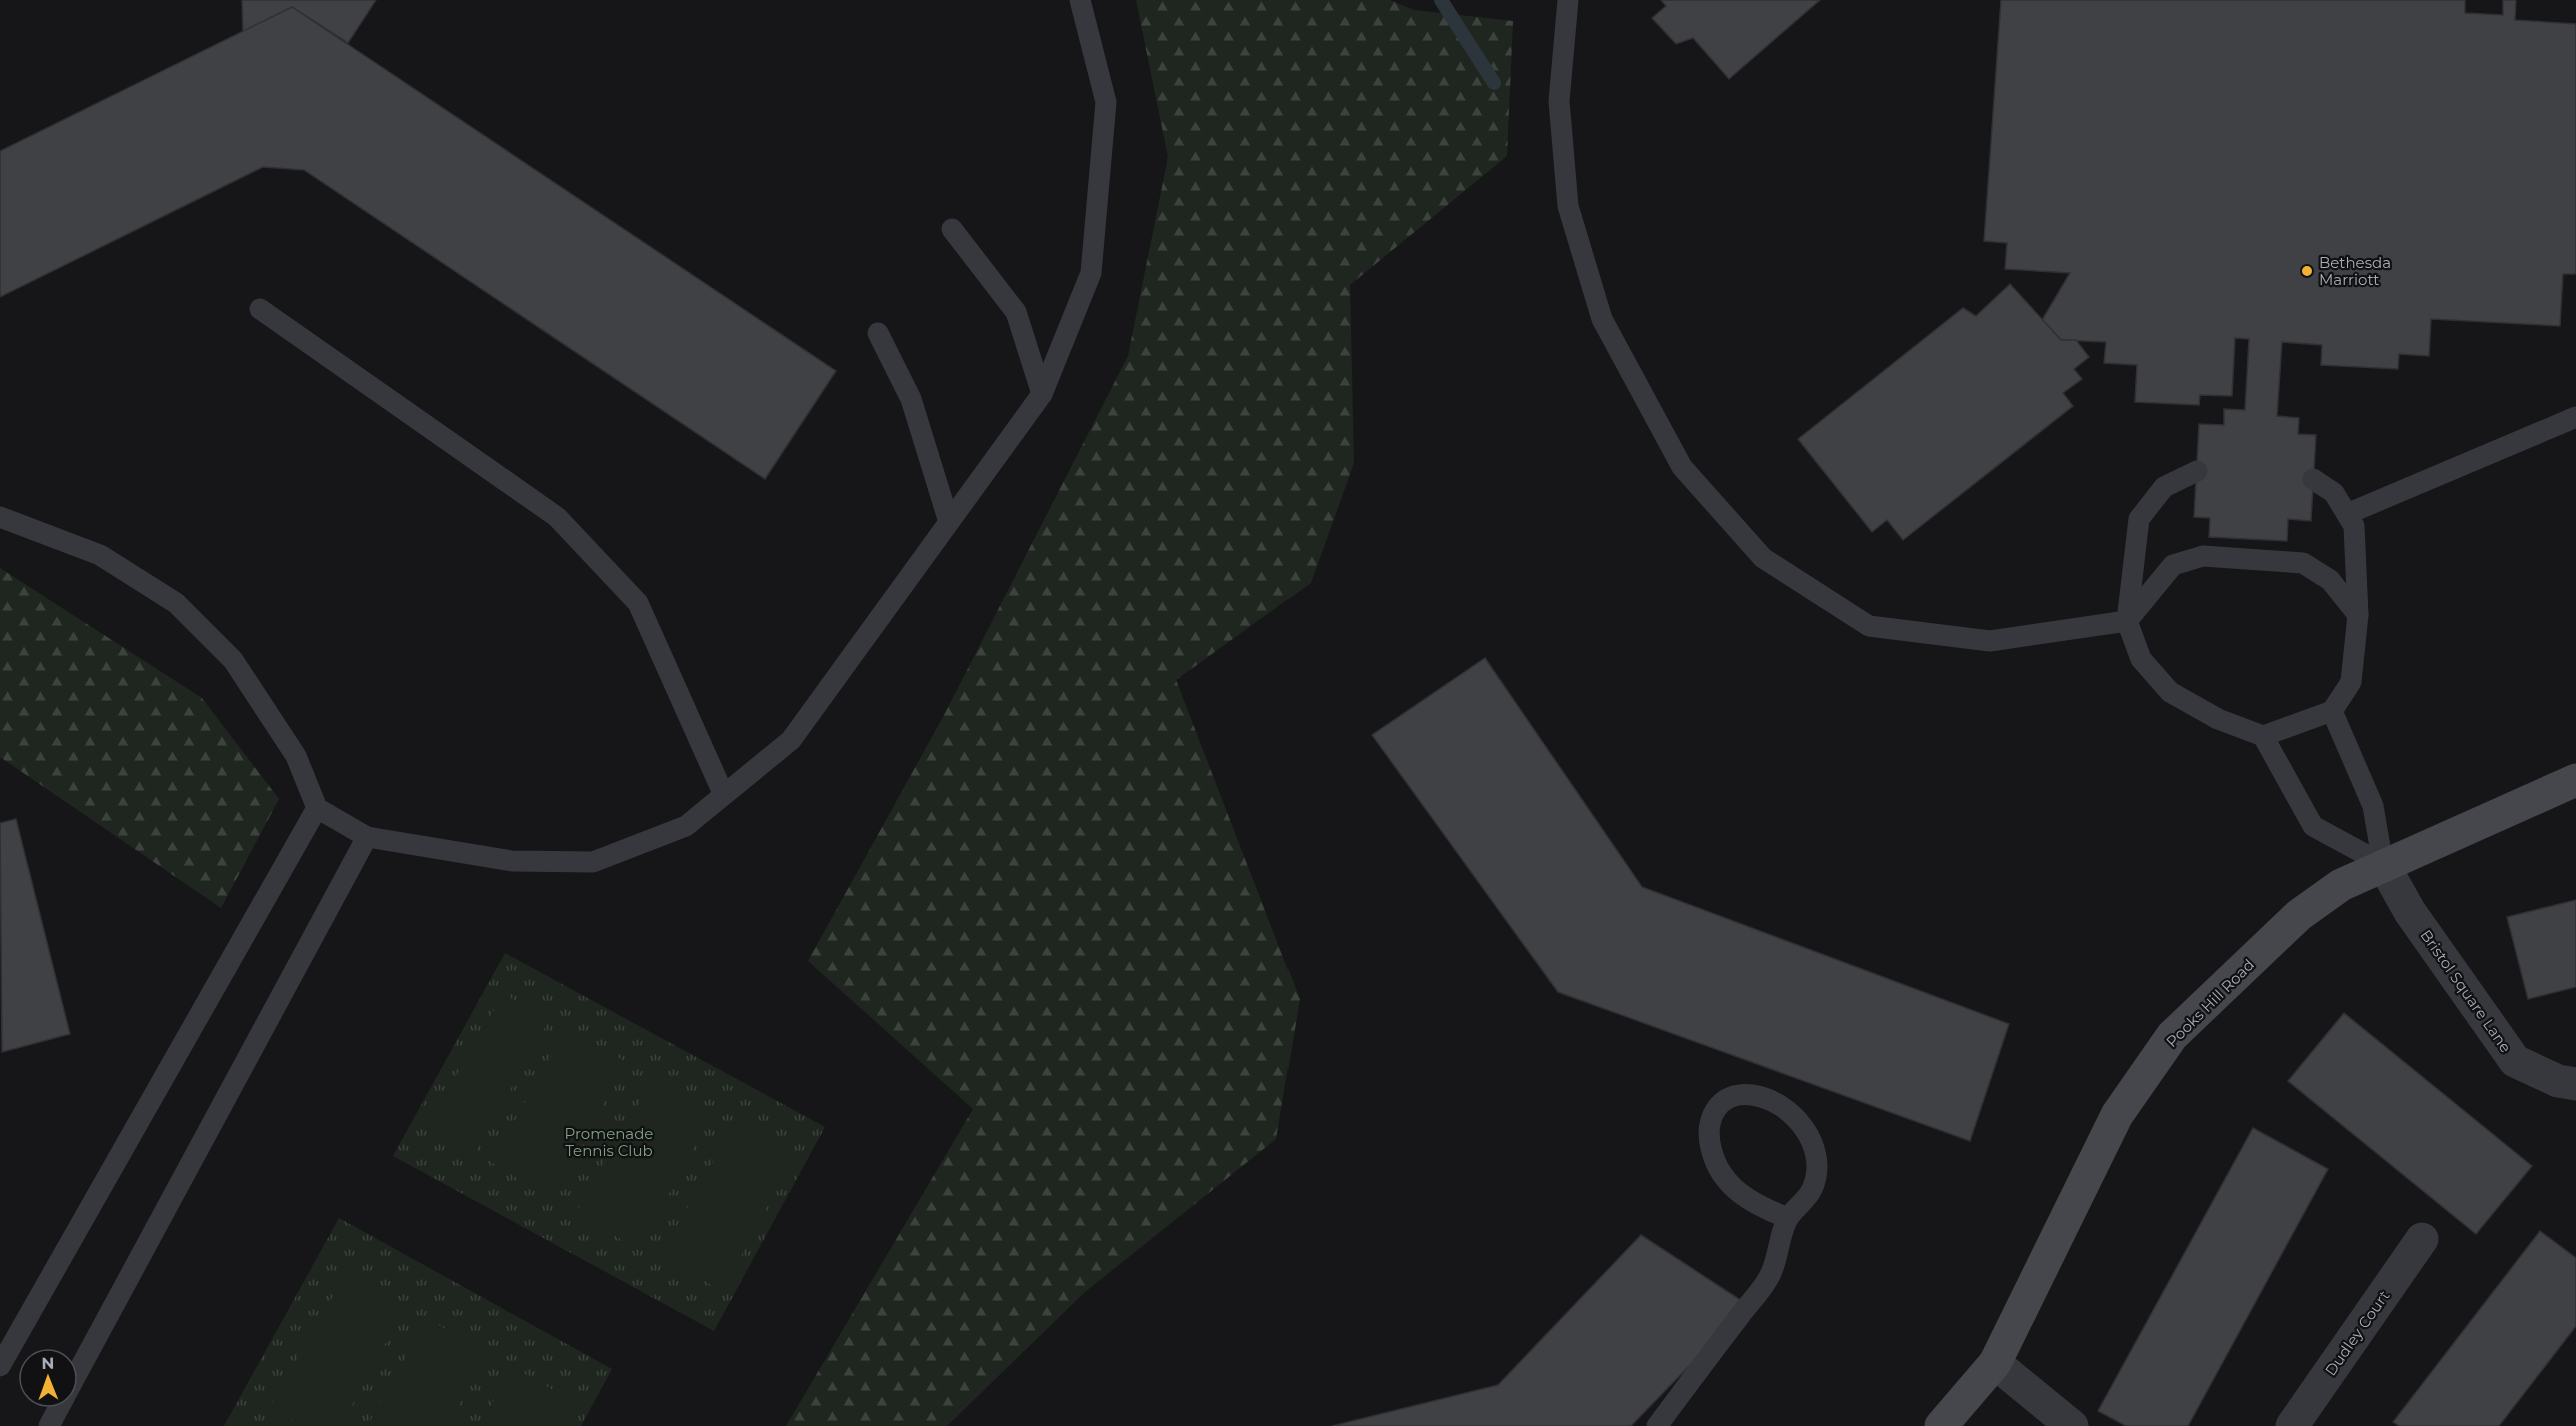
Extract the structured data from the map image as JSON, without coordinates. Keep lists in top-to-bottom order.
{
  "streets": {
    "street": ["Bristol Square Lane", "Pooks Hill Road", "Dudley Court"]
  },
  "crossings": [
    ["Bristol Square Lane", "Pooks Hill Road"]
  ],
  "parks": ["Promenade Tennis Club"],
  "places": ["Bethesda Marriott"],
  "north": "top"
}
